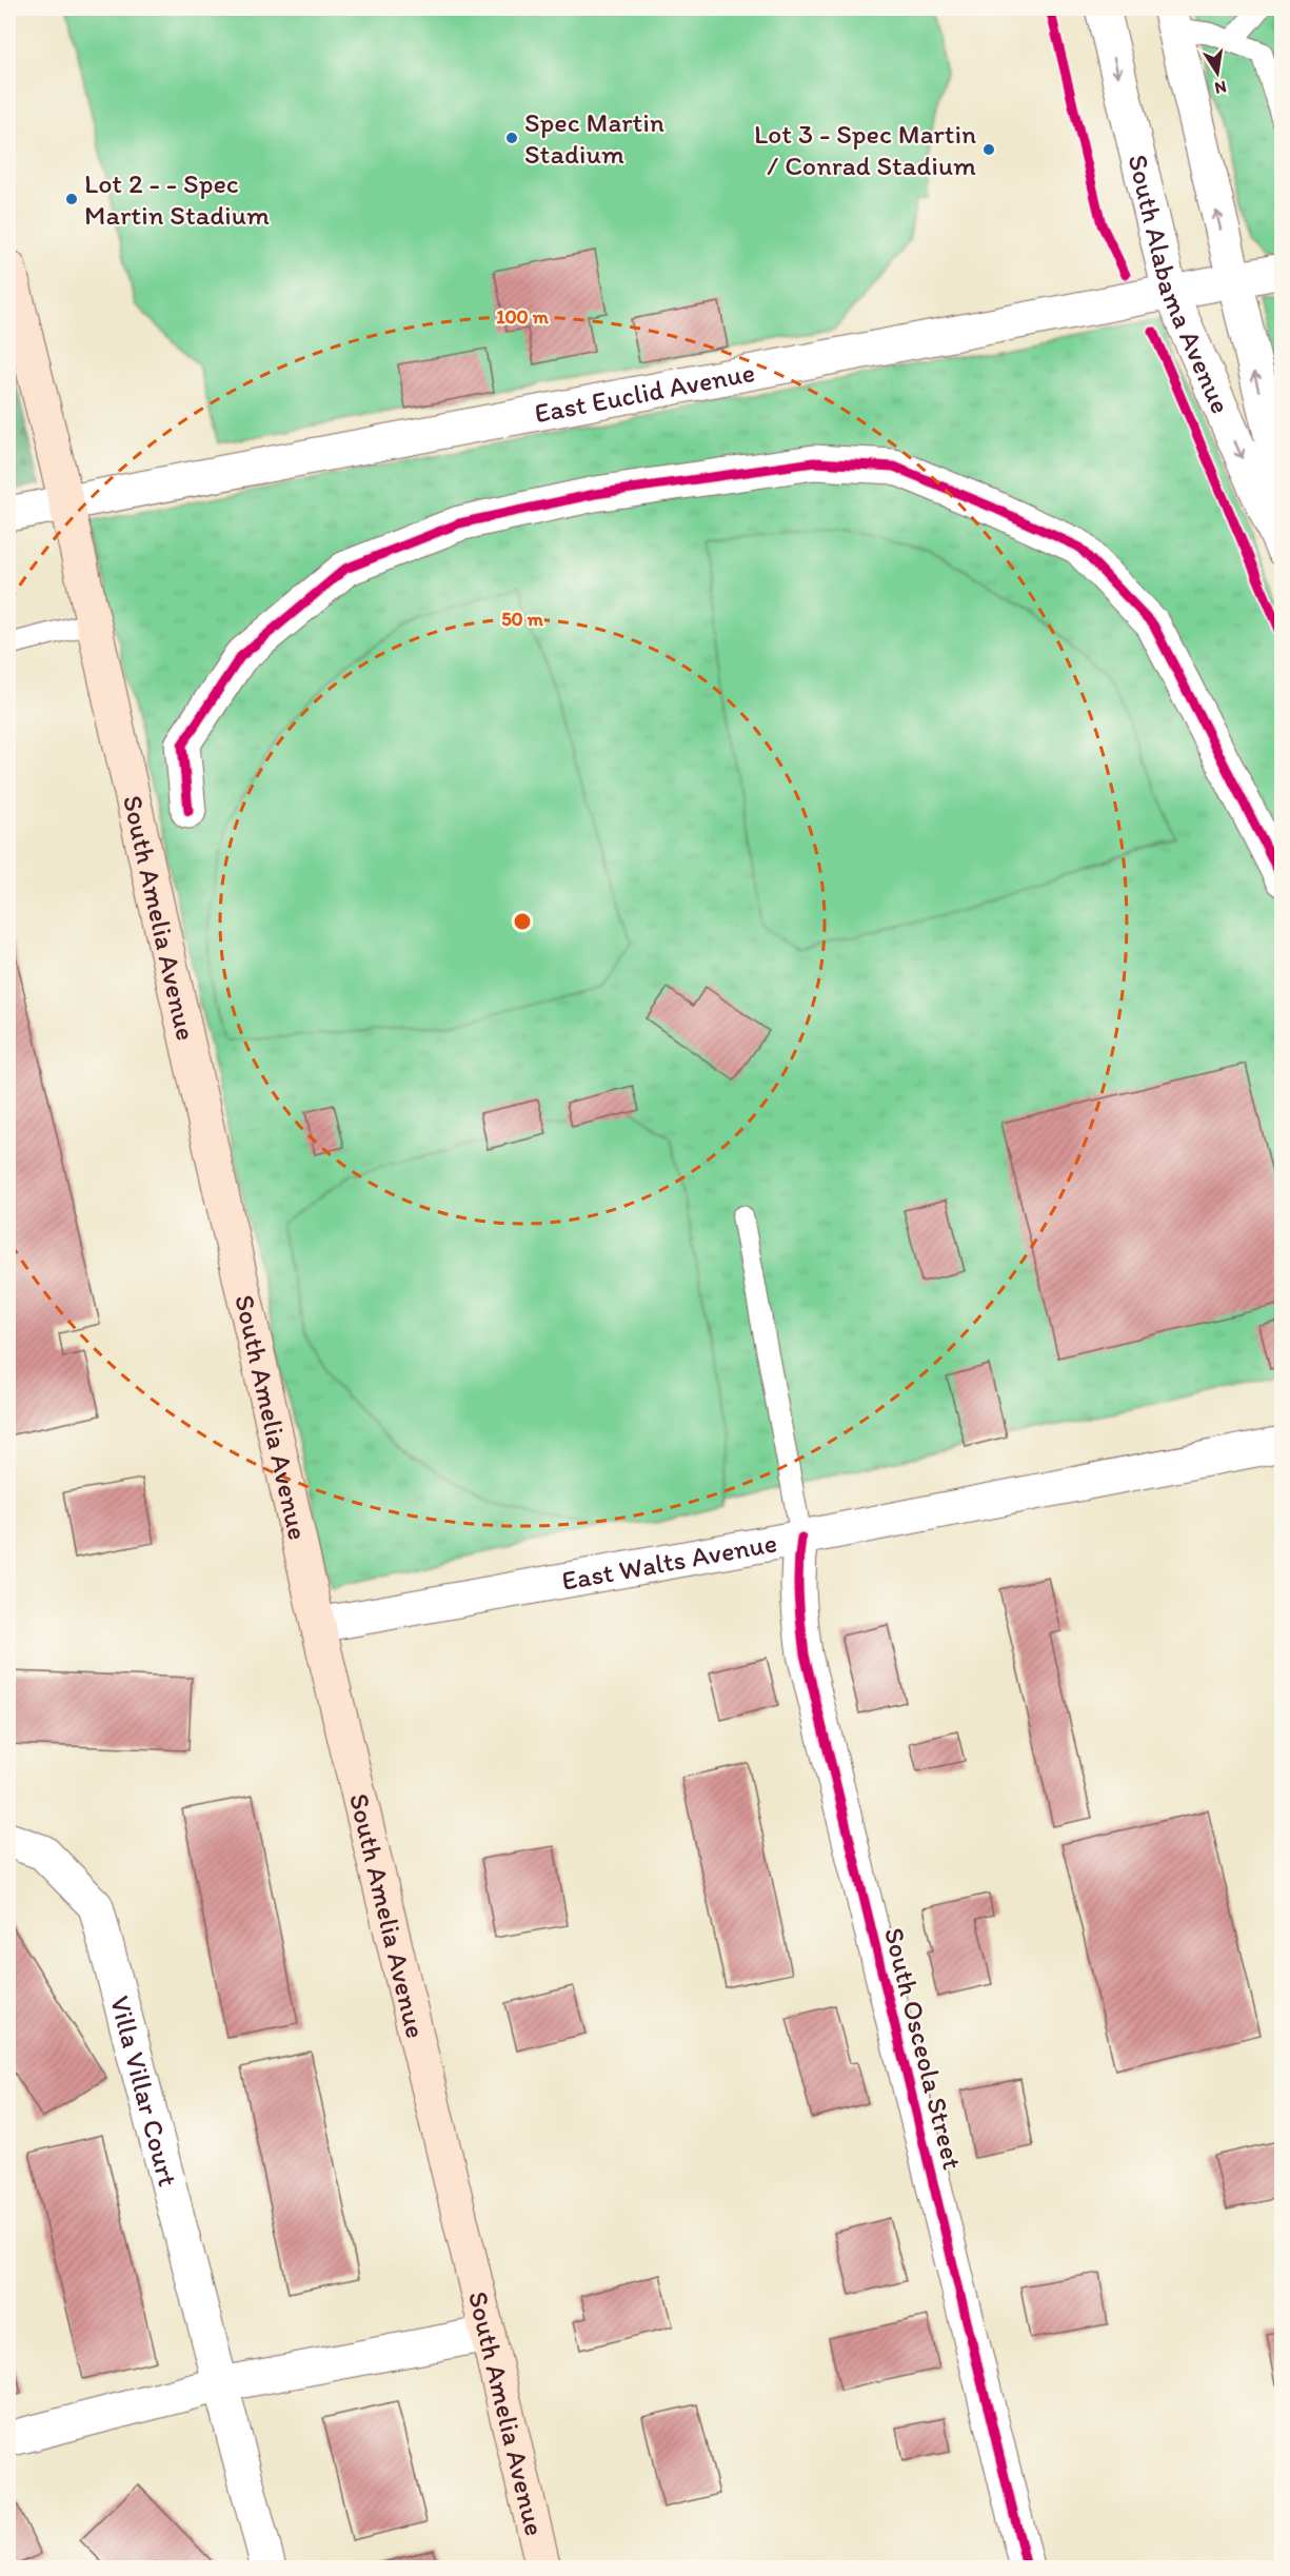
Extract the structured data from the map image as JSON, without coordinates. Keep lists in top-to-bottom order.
{
  "streets": {
    "main road": ["South Amelia Avenue"],
    "street": [
      "South Alabama Avenue",
      "East Euclid Avenue",
      "East Walts Avenue",
      "South Osceola Street",
      "Villa Villar Court"
    ]
  },
  "crossings": [
    ["South Alabama Avenue", "East Euclid Avenue"],
    ["East Euclid Avenue", "South Amelia Avenue"],
    ["South Amelia Avenue", "East Walts Avenue"],
    ["East Walts Avenue", "South Osceola Street"]
  ],
  "places": ["Spec Martin Stadium", "Lot 3 - Spec Martin / Conrad Stadium", "Lot 2 - - Spec Martin Stadium"],
  "north": "bottom",
  "rings": ["100 m", "50 m"]
}
